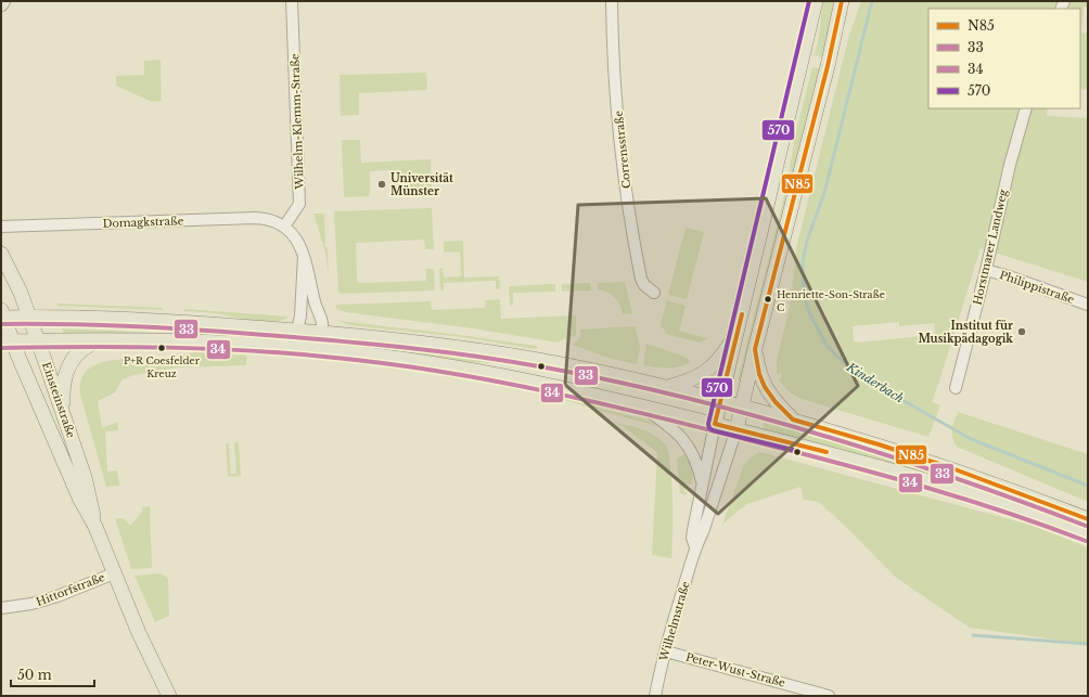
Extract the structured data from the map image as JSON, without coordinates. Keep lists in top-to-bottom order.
{
  "streets": {
    "main road": ["Einsteinstraße", "Wilhelmstraße"],
    "street": [
      "Wilhelm-Klemm-Straße",
      "Corrensstraße",
      "Domagkstraße",
      "Horstmarer Landweg",
      "Philippistraße",
      "Hittorfstraße",
      "Peter-Wust-Straße"
    ]
  },
  "crossings": [
    ["Wilhelm-Klemm-Straße", "Domagkstraße"],
    ["Horstmarer Landweg", "Philippistraße"],
    ["Einsteinstraße", "Hittorfstraße"],
    ["Wilhelmstraße", "Peter-Wust-Straße"]
  ],
  "water": ["Kinderbach"],
  "places": [
    "Universität Münster",
    "Henriette-Son-Straße C",
    "Institut für Musikpädagogik",
    "P+R Coesfelder Kreuz"
  ],
  "lines": [
    "transit line N85",
    "transit line 570",
    "transit line 33",
    "transit line 34"
  ],
  "legend": [
    "N85",
    "33",
    "34",
    "570"
  ],
  "scale_bar": "50 m"
}
